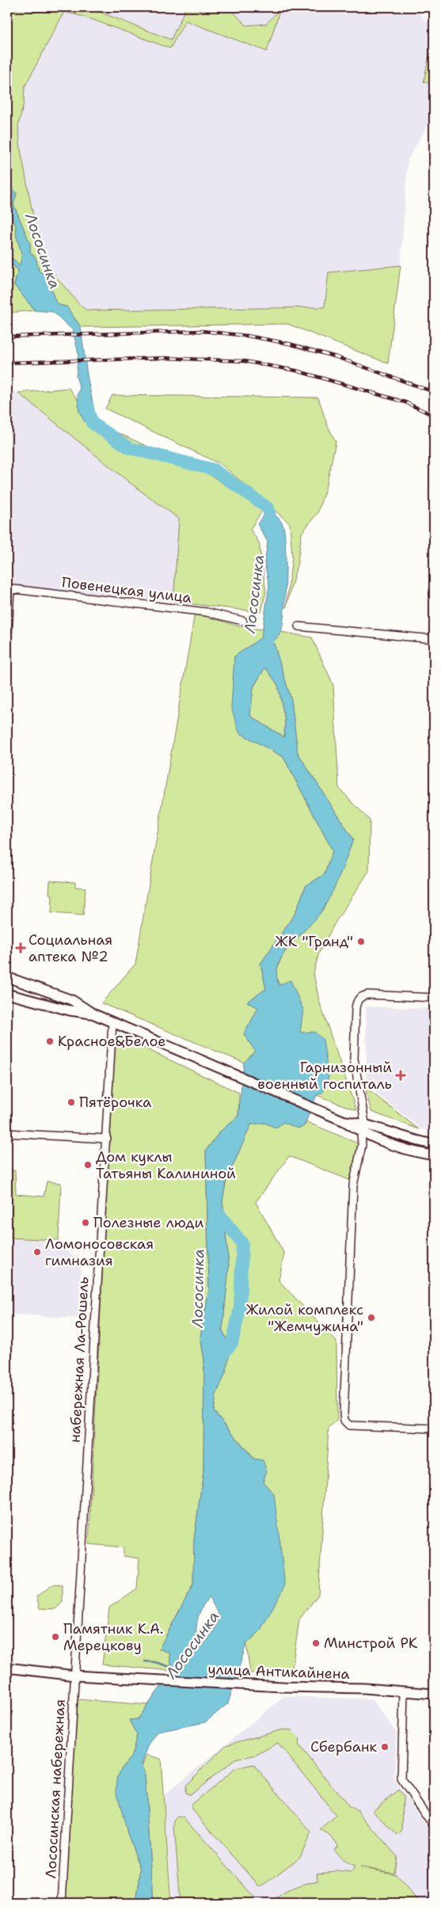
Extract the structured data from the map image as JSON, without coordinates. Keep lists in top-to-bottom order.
{
  "streets": {
    "main road": ["улица Антикайнена"],
    "street": ["Повенецкая улица", "набережная Ла-Рошель", "Лососинская набережная"]
  },
  "crossings": [
    ["набережная Ла-Рошель", "улица Антикайнена"],
    ["набережная Ла-Рошель", "Лососинская набережная"],
    ["улица Антикайнена", "Лососинская набережная"]
  ],
  "water": ["Лососинка"],
  "places": {
    "other": [
      "ЖК \"Гранд\"",
      "Красное&Белое",
      "Пятёрочка",
      "Дом куклы Татьяны Калининой",
      "Полезные люди",
      "Ломоносовская гимназия",
      "Жилой комплекс \"Жемчужина\"",
      "Памятник К.А. Мерецкову",
      "Минстрой РК",
      "Сбербанк"
    ],
    "health": ["Социальная аптека №2", "Гарнизонный военный госпиталь"]
  }
}
